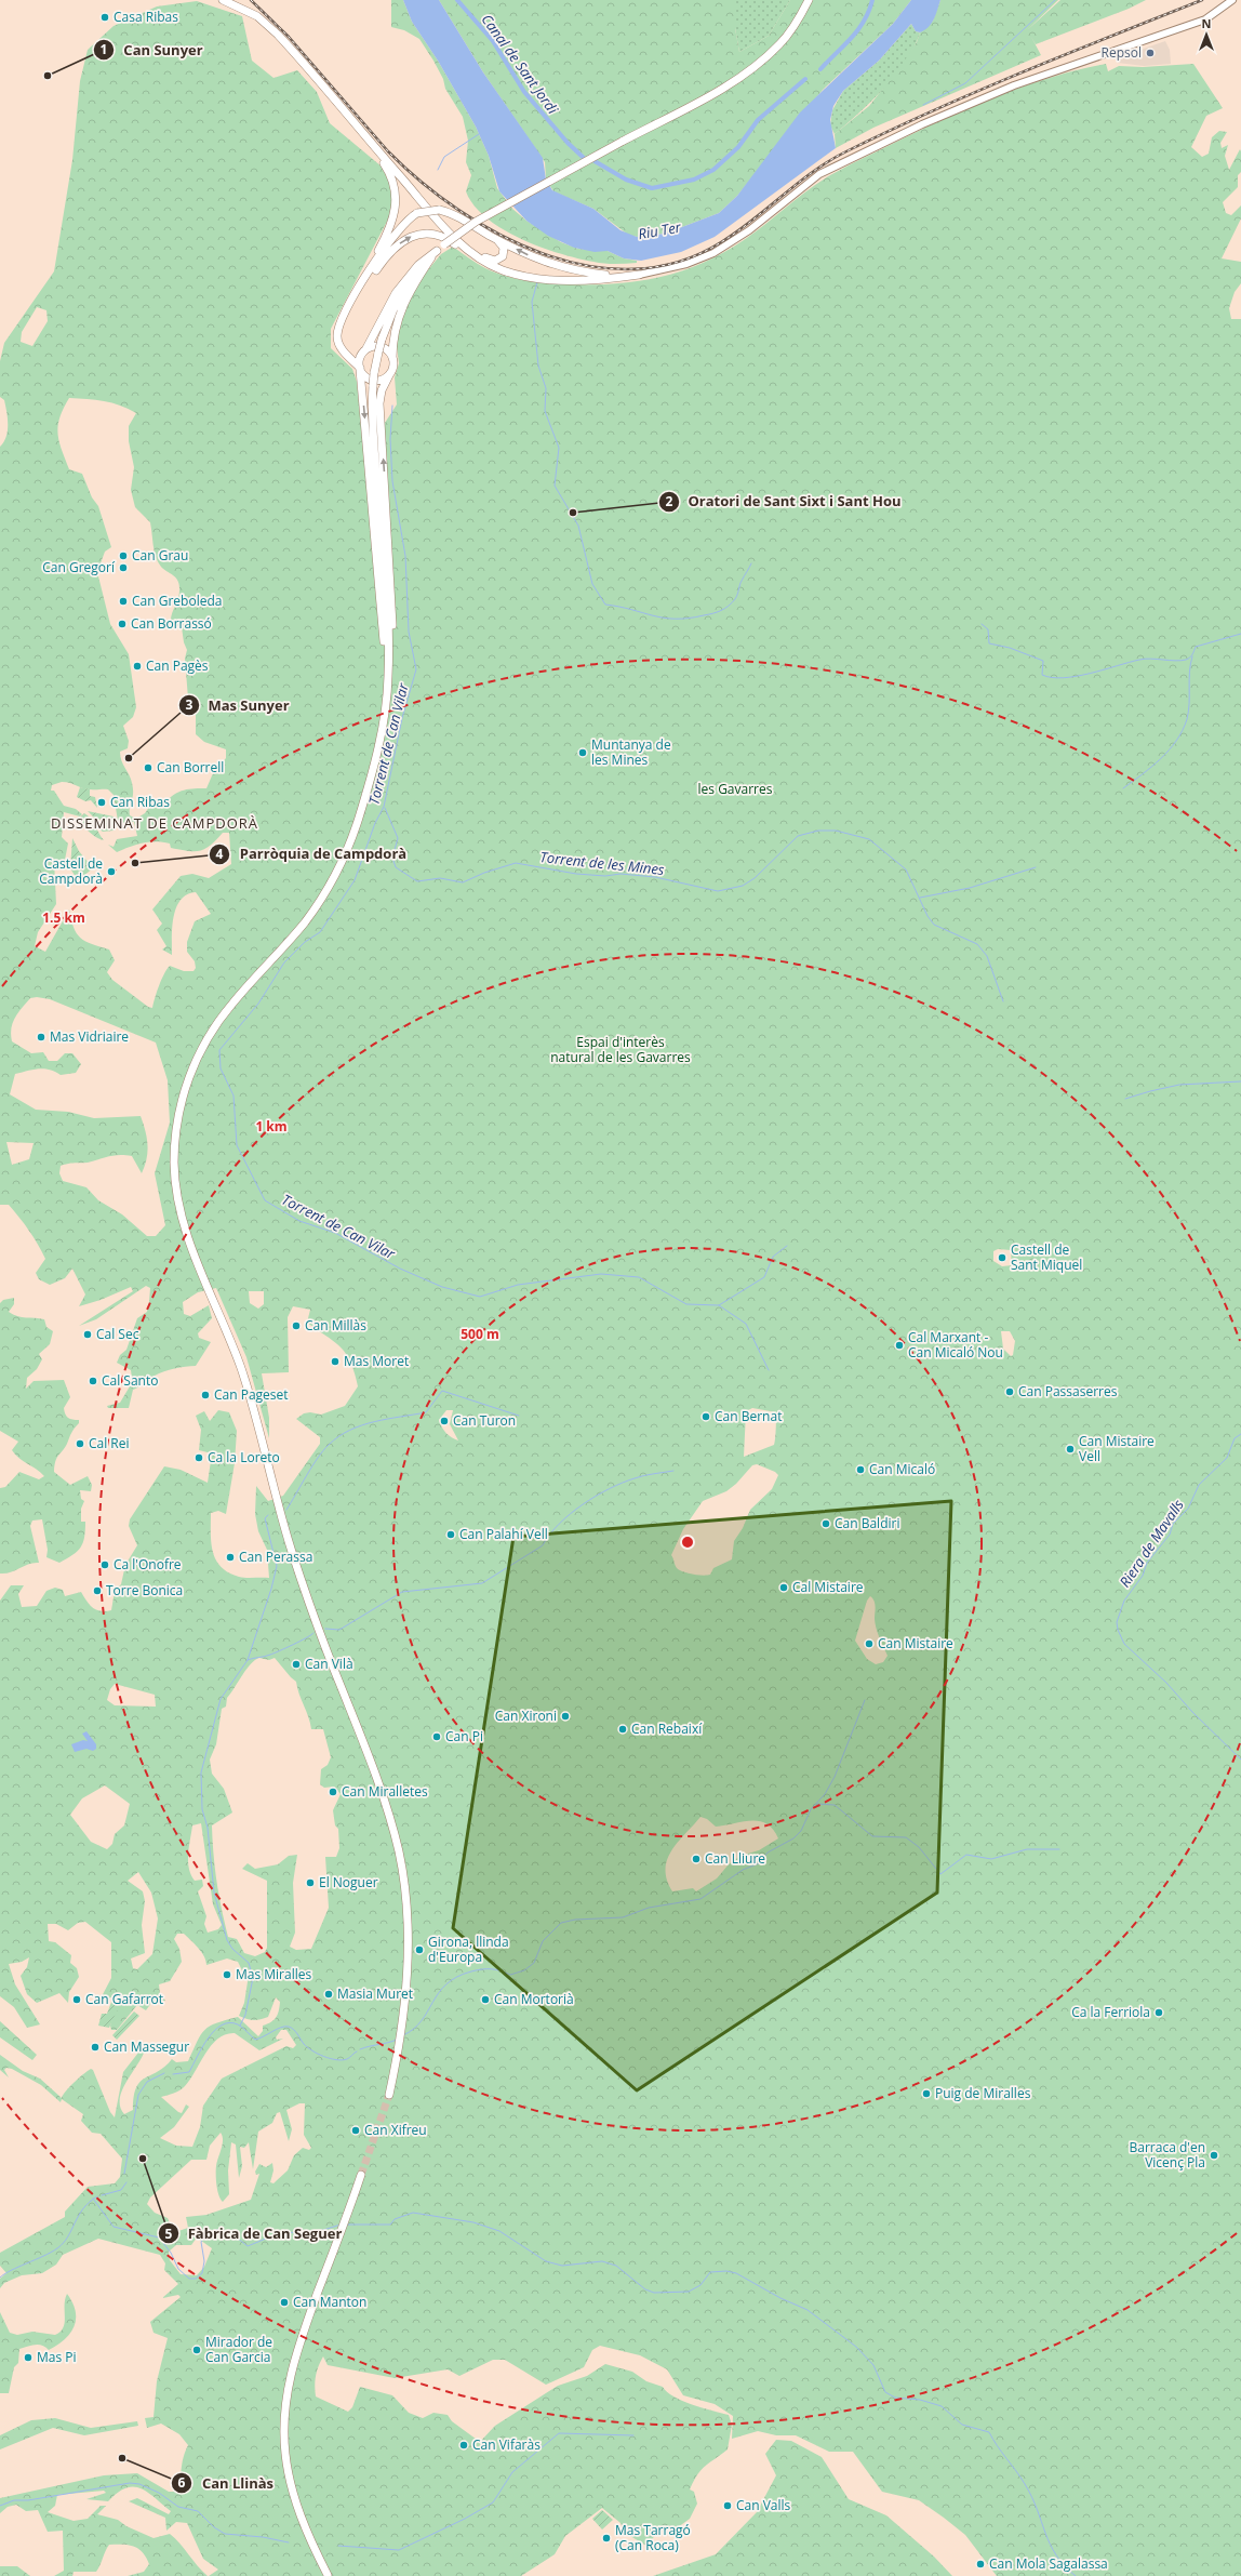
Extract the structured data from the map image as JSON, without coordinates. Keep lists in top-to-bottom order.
{
  "districts": ["DISSEMINAT DE CAMPDORÀ"],
  "water": [
    "Canal de Sant Jordi",
    "Riu Ter",
    "Torrent de Can Vilar",
    "Torrent de les Mines",
    "Riera de Mavalls"
  ],
  "parks": ["les Gavarres", "Espai d'interès natural de les Gavarres"],
  "places": [
    "Casa Ribas",
    "Repsol",
    "Can Sunyer",
    "Oratori de Sant Sixt i Sant Hou",
    "Can Grau",
    "Can Gregorí",
    "Can Greboleda",
    "Can Borrassó",
    "Can Pagès",
    "Muntanya de les Mines",
    "Mas Sunyer",
    "Can Borrell",
    "Can Ribas",
    "Parròquia de Campdorà",
    "Castell de Campdorà",
    "Mas Vidriaire",
    "Castell de Sant Miquel",
    "Can Millàs",
    "Cal Sec",
    "Cal Marxant - Can Micaló Nou",
    "Mas Moret",
    "Cal Santo",
    "Can Passaserres",
    "Can Pageset",
    "Can Bernat",
    "Can Turon",
    "Cal Rei",
    "Can Mistaire Vell",
    "Ca la Loreto",
    "Can Micaló",
    "Can Baldiri",
    "Can Palahí Vell",
    "Can Perassa",
    "Ca l'Onofre",
    "Cal Mistaire",
    "Torre Bonica",
    "Can Mistaire",
    "Can Vilà",
    "Can Xironi",
    "Can Rebaixí",
    "Can Pi",
    "Can Miralletes",
    "Can Lliure",
    "El Noguer",
    "Girona, llinda d'Europa",
    "Mas Miralles",
    "Masia Muret",
    "Can Gafarrot",
    "Can Mortorià",
    "Ca la Ferriola",
    "Can Massegur",
    "Puig de Miralles",
    "Can Xifreu",
    "Barraca d'en Vicenç Pla",
    "Fàbrica de Can Seguer",
    "Can Manton",
    "Mirador de Can Garcia",
    "Mas Pi",
    "Can Vifaràs",
    "Can Llinàs",
    "Can Valls",
    "Mas Tarragó (Can Roca)",
    "Can Mola Sagalassa"
  ],
  "north": "top",
  "rings": ["1.5 km", "1 km", "500 m"]
}
